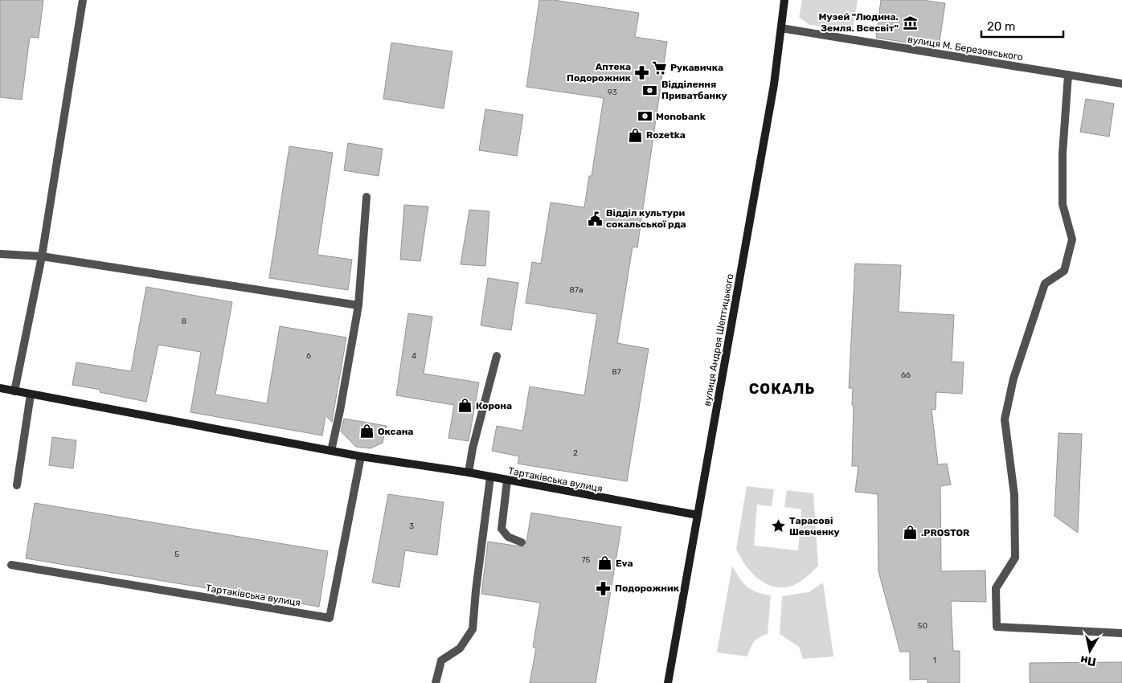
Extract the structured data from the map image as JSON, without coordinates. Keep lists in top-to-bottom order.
{
  "streets": {
    "street": ["вулиця М. Березовського", "вулиця Андрея Шептицького", "Тартаківська вулиця"]
  },
  "crossings": [
    ["вулиця М. Березовського", "вулиця Андрея Шептицького"],
    ["вулиця Андрея Шептицького", "Тартаківська вулиця"]
  ],
  "districts": ["СОКАЛЬ"],
  "places": {
    "museum": ["Музей \"Людина. Земля. Всесвіт\""],
    "supermarket": ["Рукавичка"],
    "pharmacy": ["Аптека Подорожник", "Подорожник"],
    "bank": ["Відділення Приватбанку", "Monobank"],
    "shop": [
      "Rozetka",
      "Корона",
      "Оксана",
      ".PROSTOR",
      "Eva"
    ],
    "public building": ["Відділ культури сокальської рда"],
    "place": ["Тарасові Шевченку"]
  },
  "house_numbers": [
    "93",
    "87а",
    "8",
    "6",
    "4",
    "87",
    "66",
    "2",
    "3",
    "5",
    "75",
    "50",
    "1"
  ],
  "scale_bar": "20 m",
  "north": "bottom"
}
